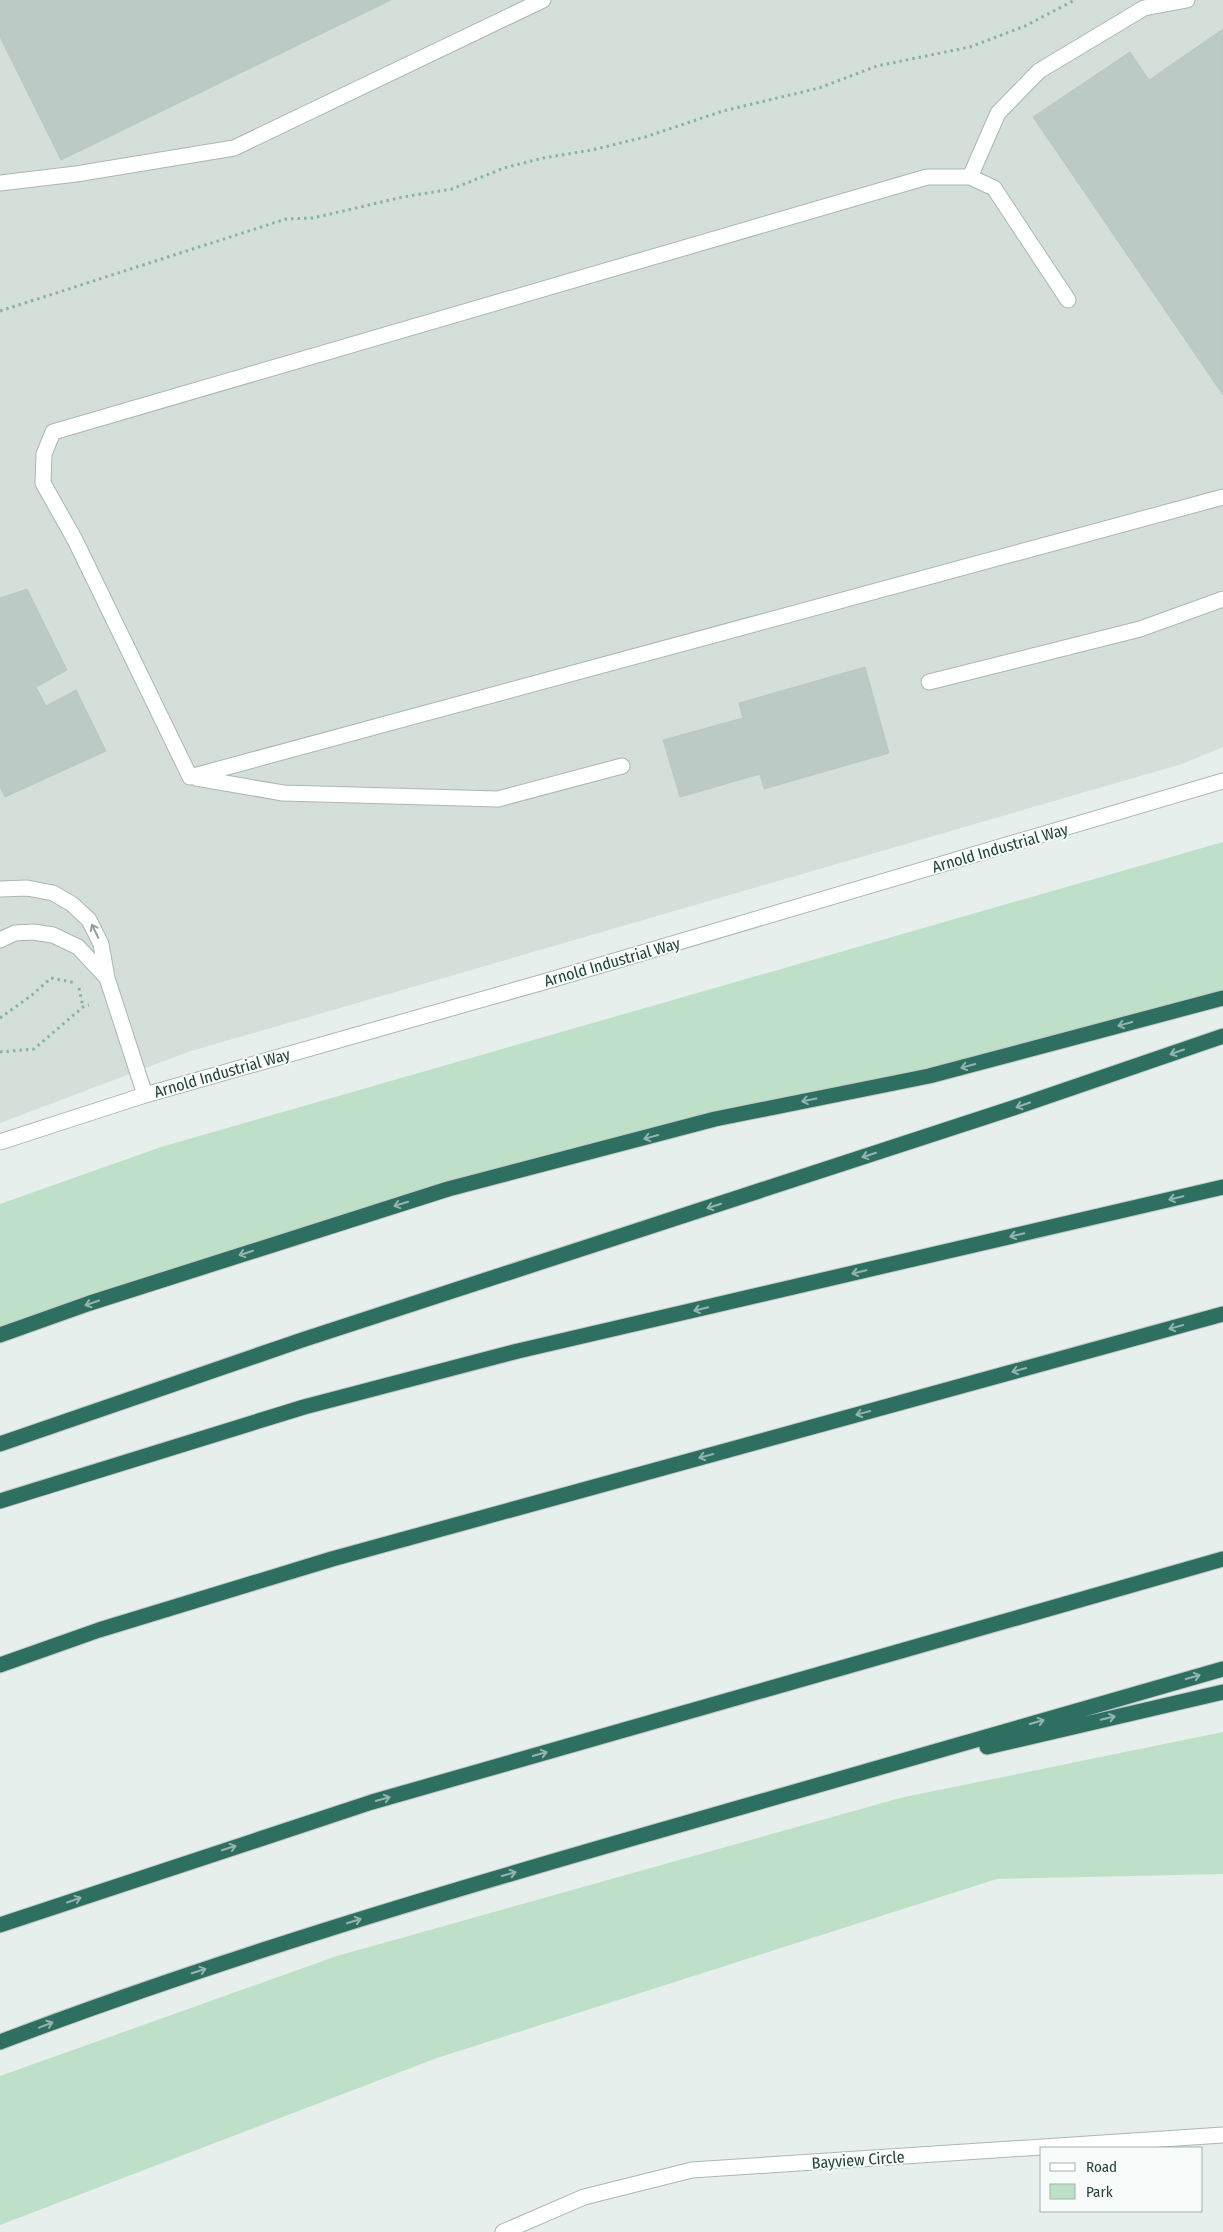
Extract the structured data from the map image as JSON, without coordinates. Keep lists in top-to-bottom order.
{
  "streets": {
    "street": ["Arnold Industrial Way", "Bayview Circle"]
  },
  "legend": ["Road", "Park"]
}
